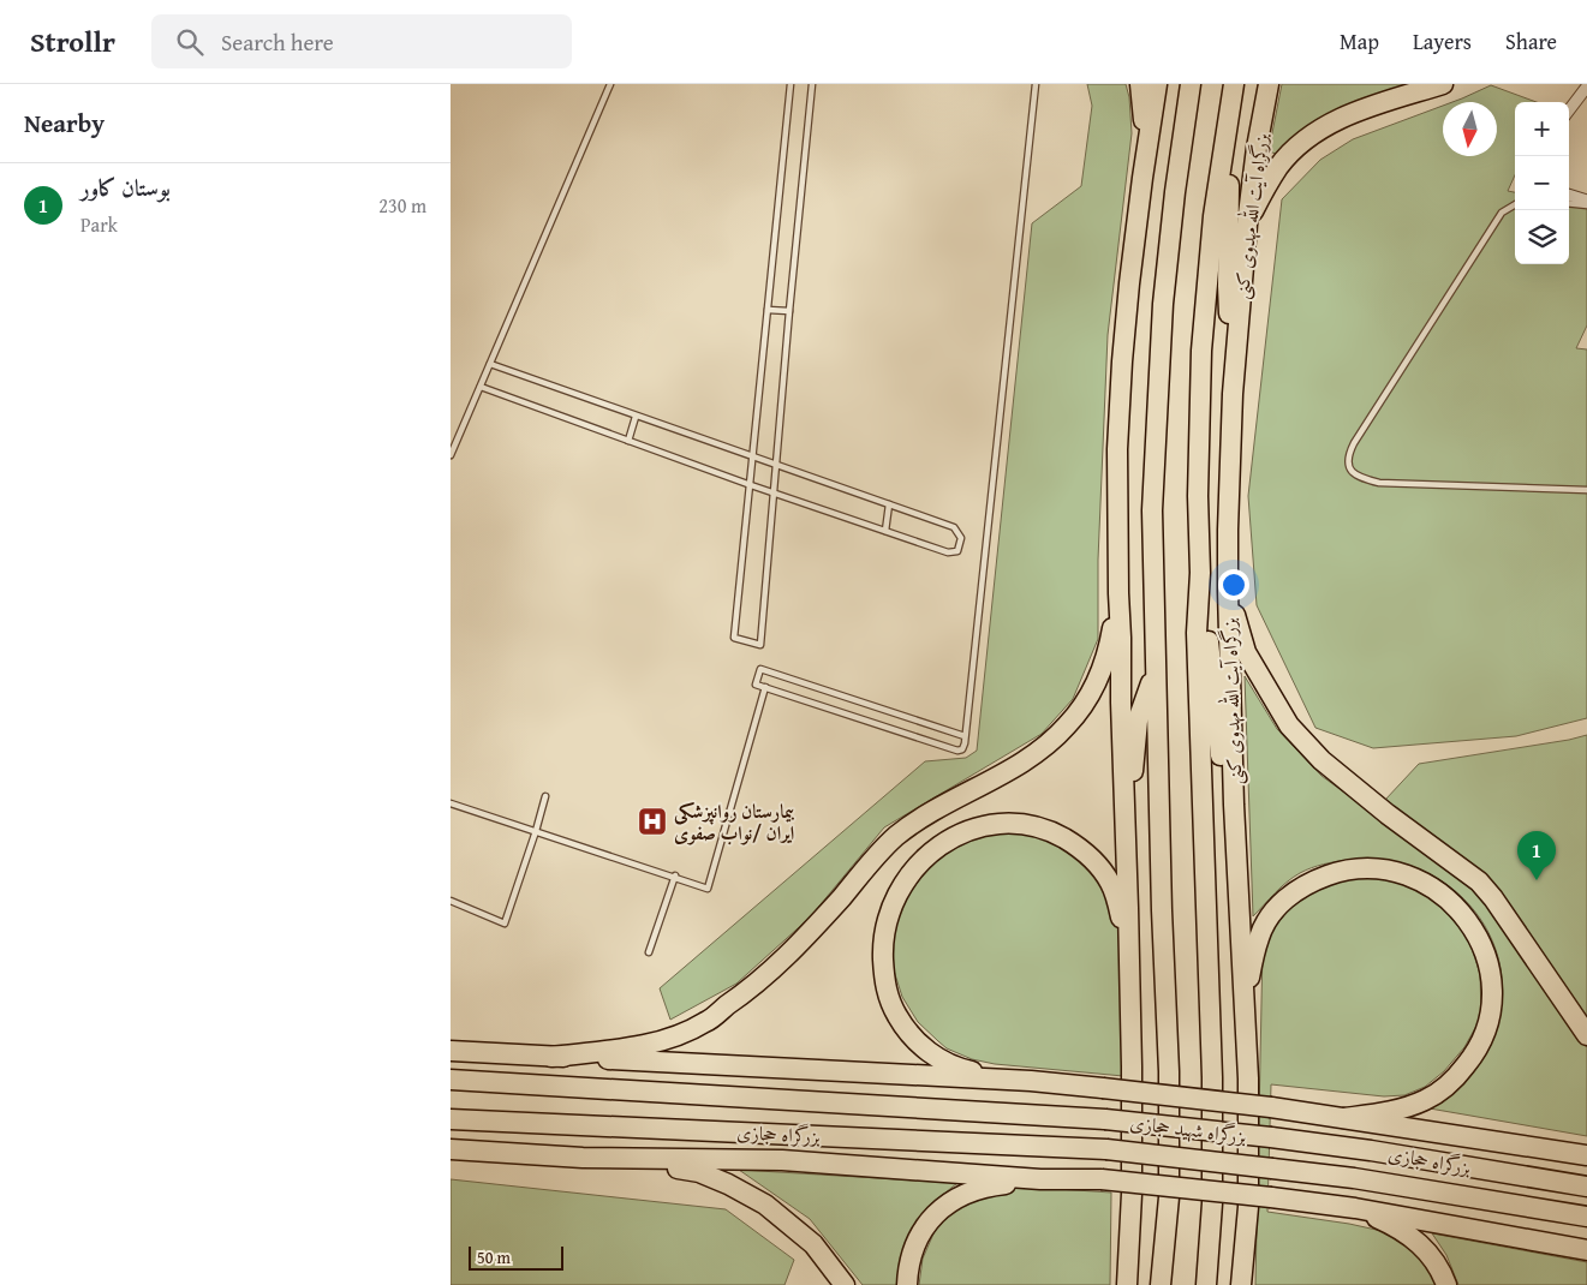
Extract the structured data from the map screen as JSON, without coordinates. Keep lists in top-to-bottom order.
{
  "streets": {
    "highway": ["بزرگراه آیت الله مهدوی کنی", "بزرگراه شهید حجازی", "بزرگراه حجازی"]
  },
  "crossings": [
    ["بزرگراه شهید حجازی", "بزرگراه حجازی"]
  ],
  "places": {
    "hospital": ["بیمارستان روانپزشکی ایران /نواب صفوی"]
  },
  "scale_bar": "50 m",
  "north": "bottom",
  "page": {
    "header": "Strollr",
    "search": "Search here",
    "nav": ["Map", "Layers", "Share"],
    "heading": "Nearby",
    "map_buttons": ["+", "−"],
    "list": [
      {
        "mark": "1",
        "name": "بوستان کاور",
        "note": "Park",
        "value": "230 m"
      }
    ],
    "pins": "1",
    "scale": "50 m"
  }
}
